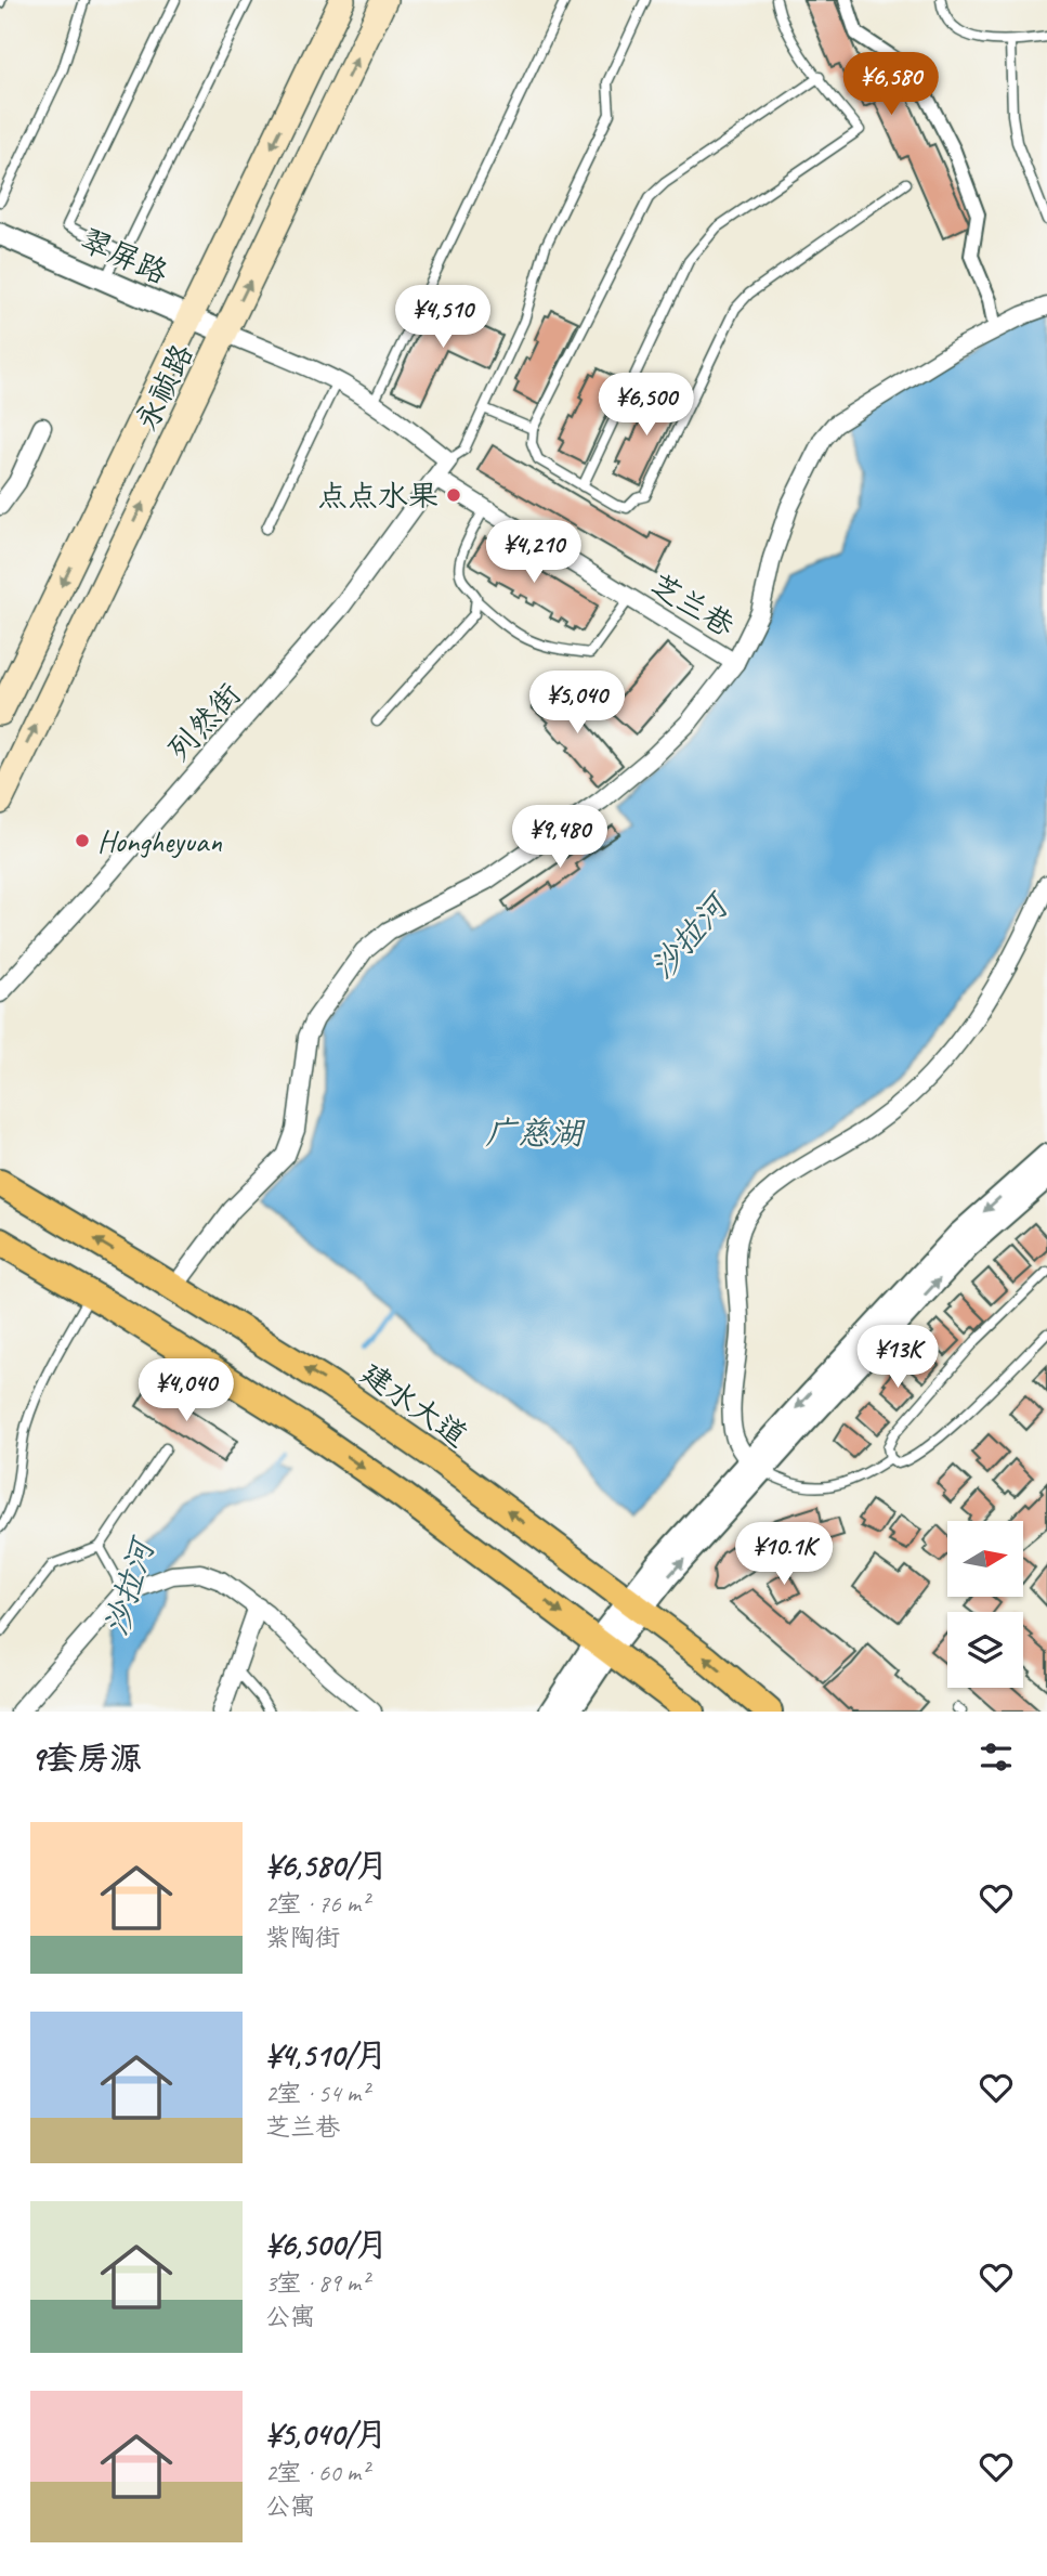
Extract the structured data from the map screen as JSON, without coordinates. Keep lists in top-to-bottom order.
{
  "streets": {
    "main road": ["永祯路", "建水大道"],
    "street": ["翠屏路", "芝兰巷", "列然街"]
  },
  "crossings": [
    ["翠屏路", "永祯路"],
    ["芝兰巷", "列然街"]
  ],
  "water": ["沙拉河", "广慈湖"],
  "places": ["点点水果", "Hongheyuan"],
  "north": "right",
  "page": {
    "price": [
      "¥6,580",
      "¥4,510",
      "¥6,500",
      "¥4,210",
      "¥5,040",
      "¥9,480",
      "¥13K",
      "¥4,040",
      "¥10.1K"
    ],
    "heading": "9套房源",
    "list": [
      {
        "name": "¥6,580/月",
        "note": "2室 · 76 m² · 紫陶街"
      },
      {
        "name": "¥4,510/月",
        "note": "2室 · 54 m² · 芝兰巷"
      },
      {
        "name": "¥6,500/月",
        "note": "3室 · 89 m² · 公寓"
      },
      {
        "name": "¥5,040/月",
        "note": "2室 · 60 m² · 公寓"
      }
    ]
  }
}
